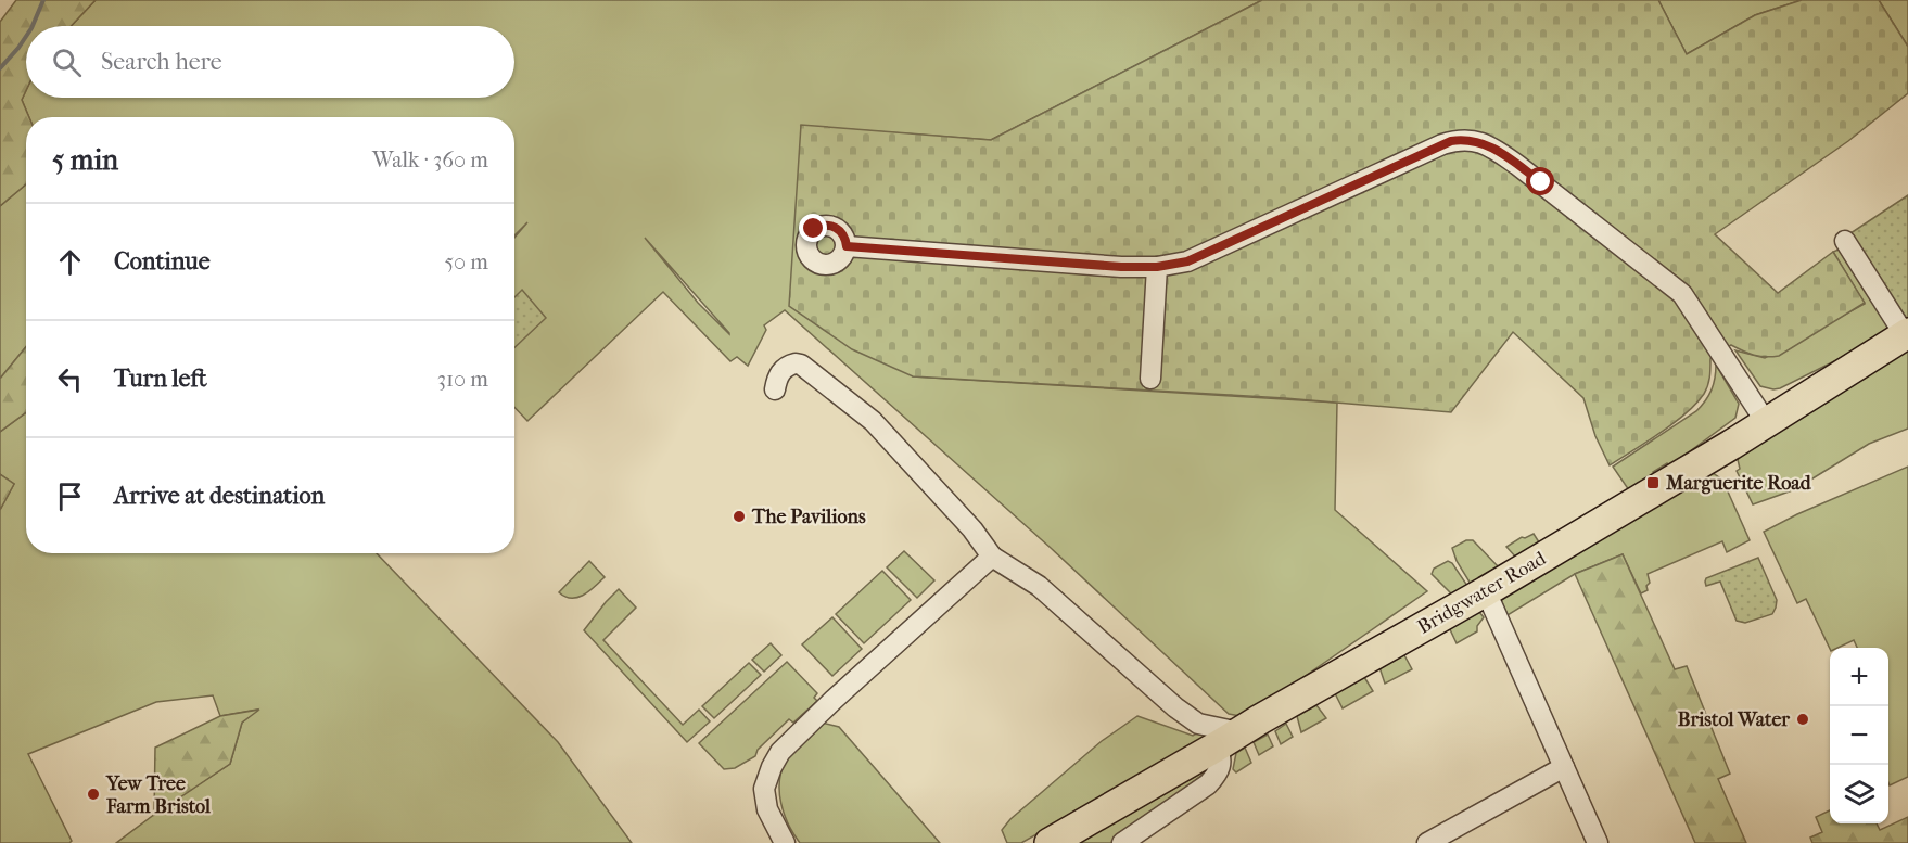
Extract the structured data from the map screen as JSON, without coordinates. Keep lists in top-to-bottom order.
{
  "streets": {
    "highway": ["Bridgwater Road"]
  },
  "places": {
    "transit": ["Marguerite Road"],
    "other": ["The Pavilions", "Bristol Water", "Yew Tree Farm Bristol"]
  },
  "page": {
    "search": "Search here",
    "heading": ["5 min", "Walk · 360 m"],
    "list": [
      ["Continue", "50 m"],
      ["Turn left", "310 m"],
      "Arrive at destination"
    ],
    "map_buttons": ["+", "−"]
  }
}
